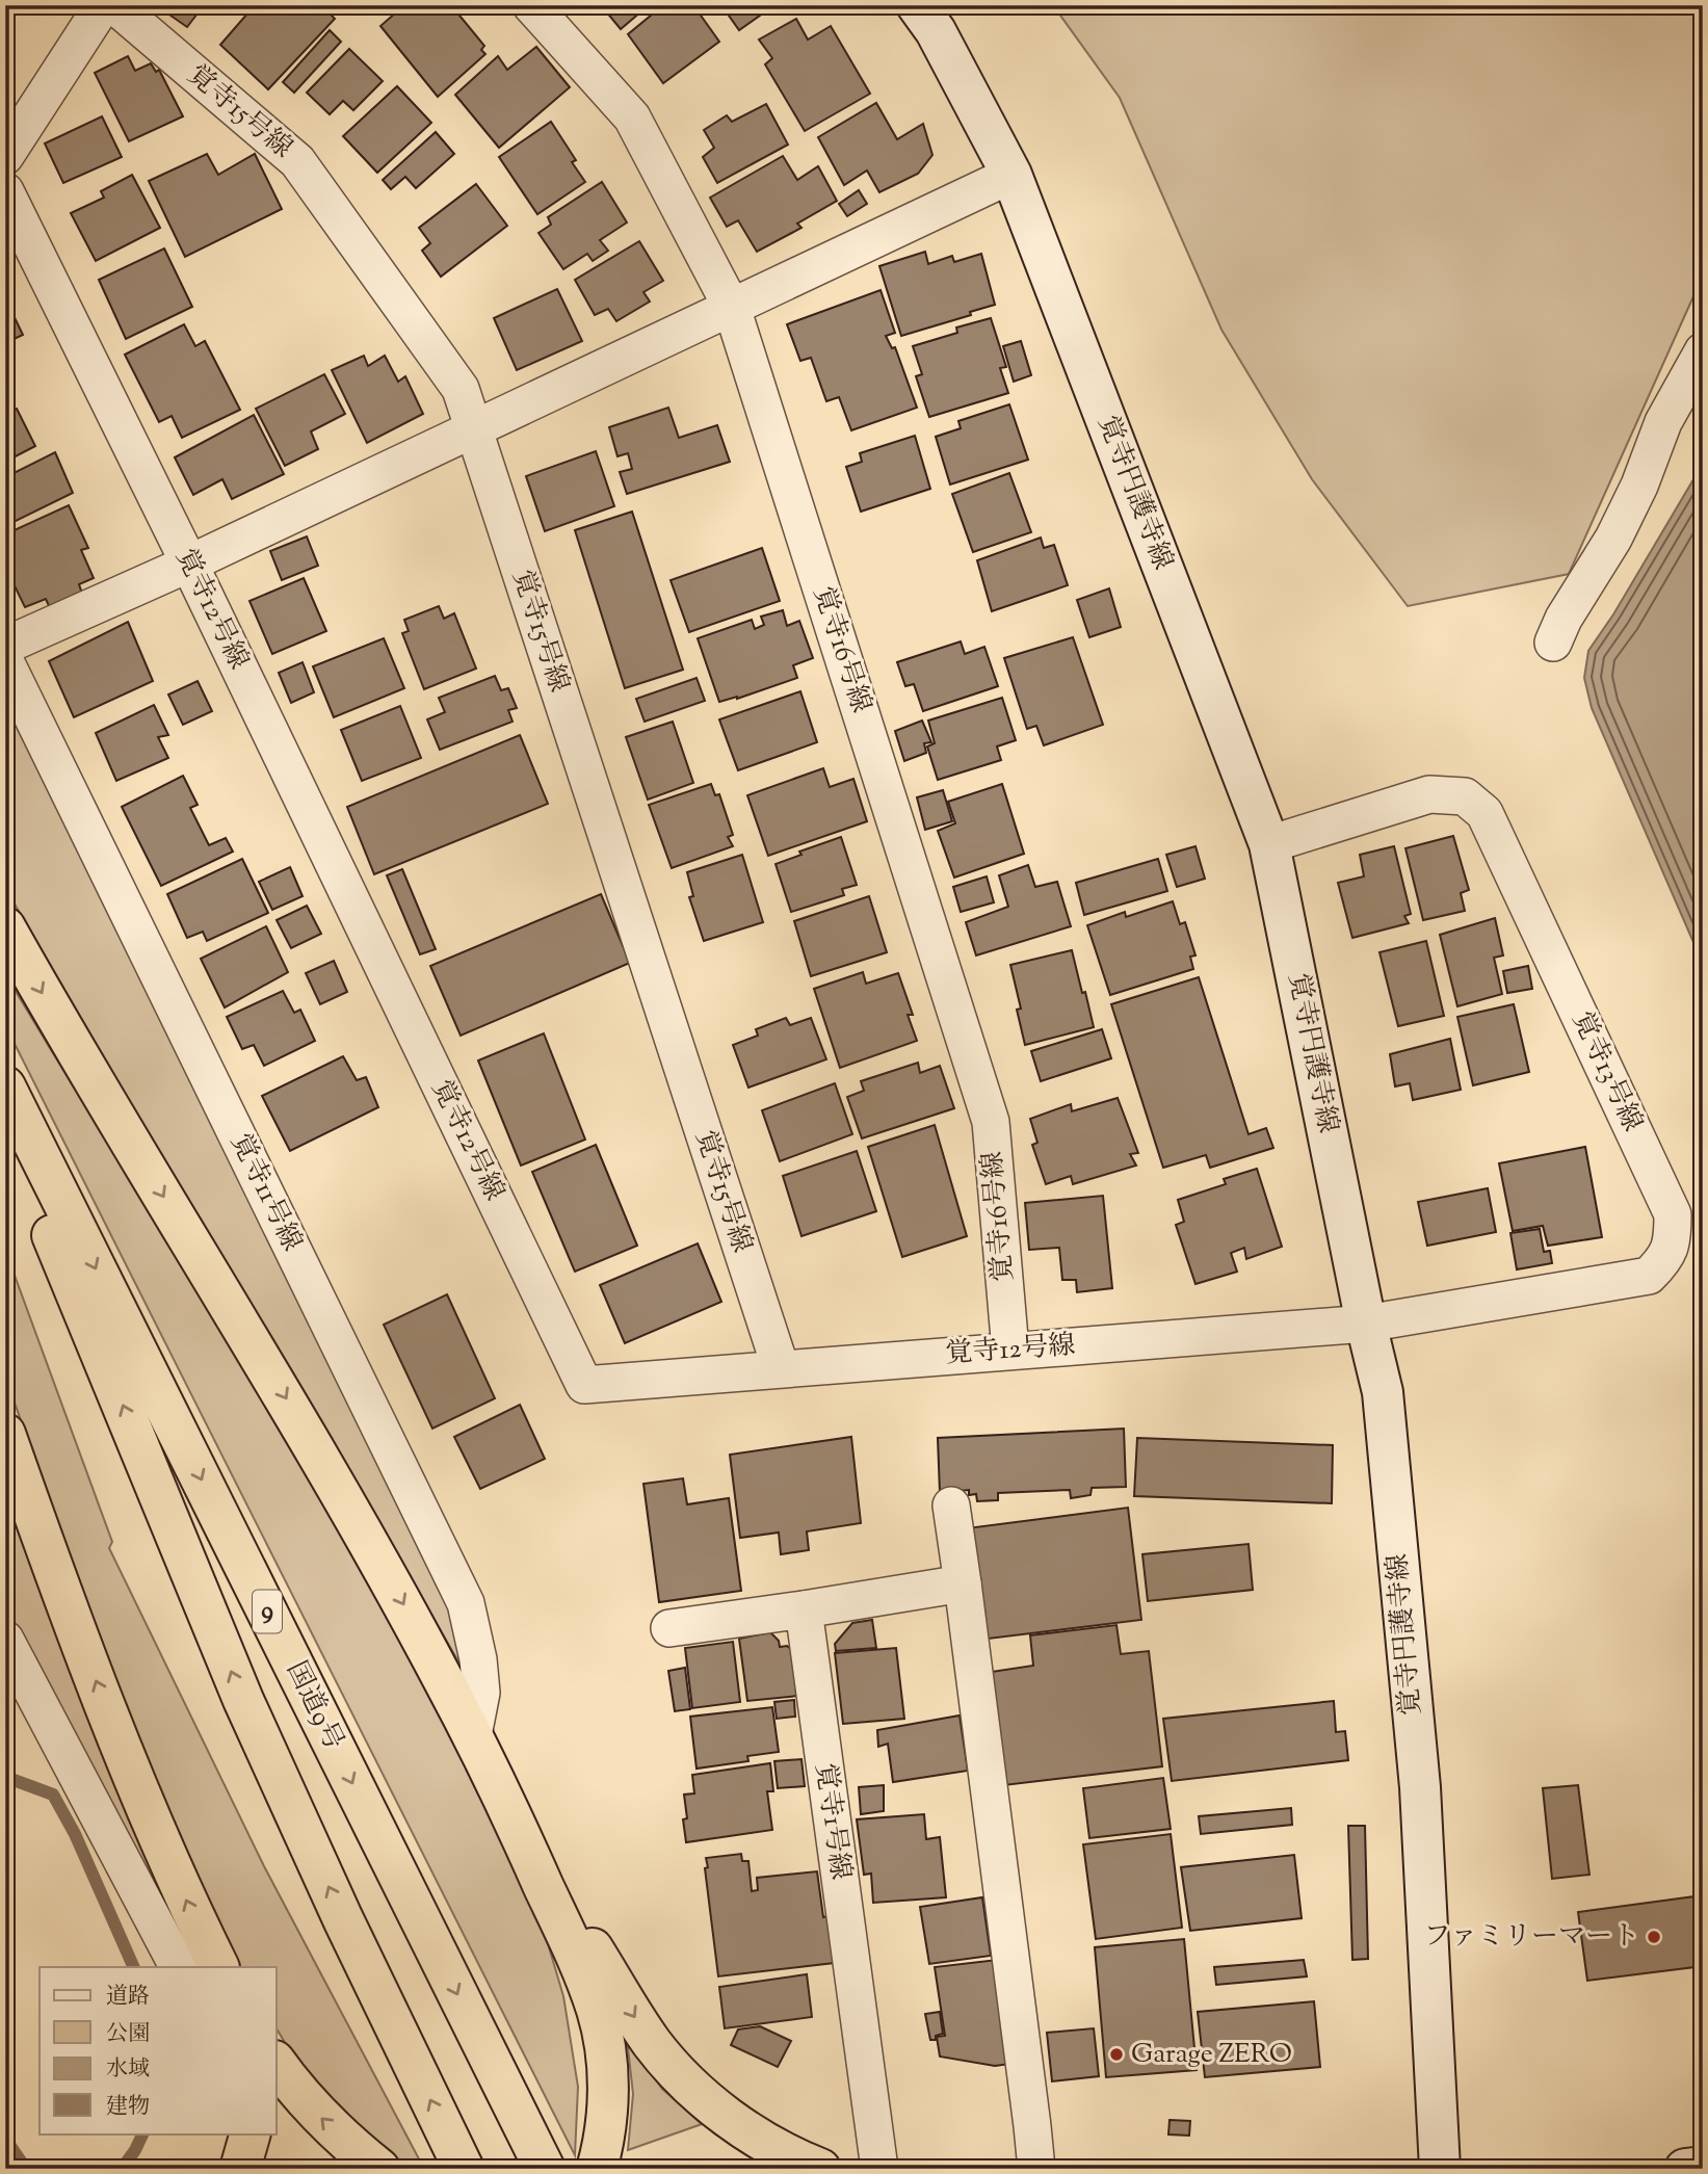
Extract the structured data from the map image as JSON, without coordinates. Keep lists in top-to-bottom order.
{
  "streets": {
    "highway": ["9", "国道9号"],
    "street": [
      "覚寺15号線",
      "覚寺円護寺線",
      "覚寺12号線",
      "覚寺16号線",
      "覚寺13号線",
      "覚寺11号線",
      "覚寺1号線"
    ]
  },
  "crossings": [
    ["覚寺15号線", "覚寺12号線"],
    ["覚寺円護寺線", "覚寺12号線"],
    ["覚寺円護寺線", "覚寺13号線"],
    ["覚寺12号線", "覚寺16号線"],
    ["覚寺12号線", "覚寺13号線"]
  ],
  "places": ["ファミリーマート", "Garage ZERO"],
  "legend": [
    "道路",
    "公園",
    "水域",
    "建物"
  ]
}
